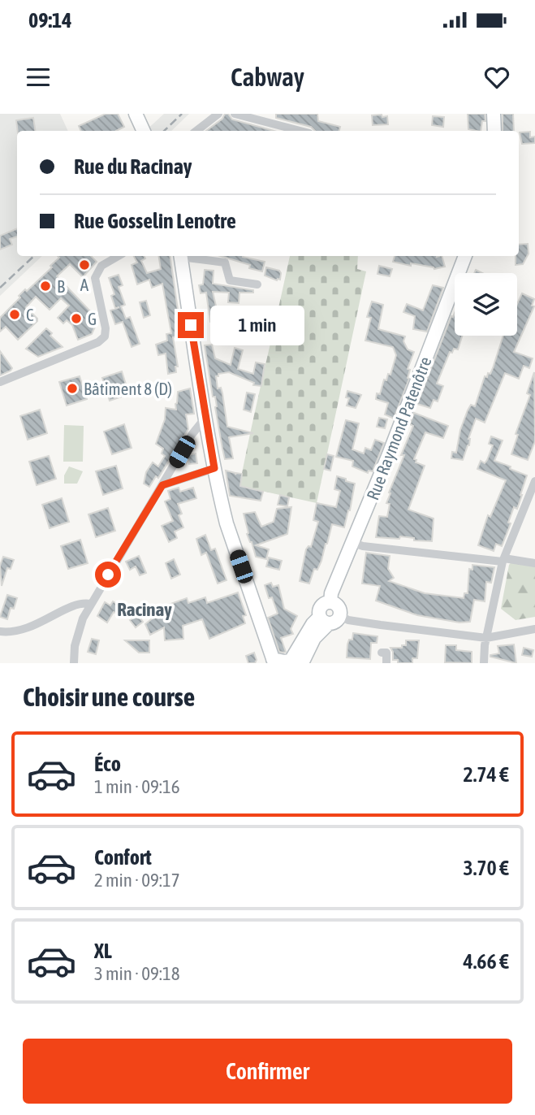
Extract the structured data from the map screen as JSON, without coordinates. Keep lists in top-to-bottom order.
{
  "streets": {
    "main road": ["Rue Raymond Patenôtre"]
  },
  "districts": ["Racinay"],
  "places": [
    "A",
    "B",
    "C",
    "G",
    "Bâtiment 8 (D)"
  ],
  "page": {
    "status": "09:14",
    "header": "Cabway",
    "banner": ["Rue du Racinay", "Rue Gosselin Lenotre"],
    "bubble": "1 min",
    "heading": "Choisir une course",
    "list": [
      {
        "name": "Éco",
        "note": "1 min · 09:16",
        "value": "2.74 €"
      },
      {
        "name": "Confort",
        "note": "2 min · 09:17",
        "value": "3.70 €"
      },
      {
        "name": "XL",
        "note": "3 min · 09:18",
        "value": "4.66 €"
      }
    ],
    "buttons": "Confirmer"
  }
}
